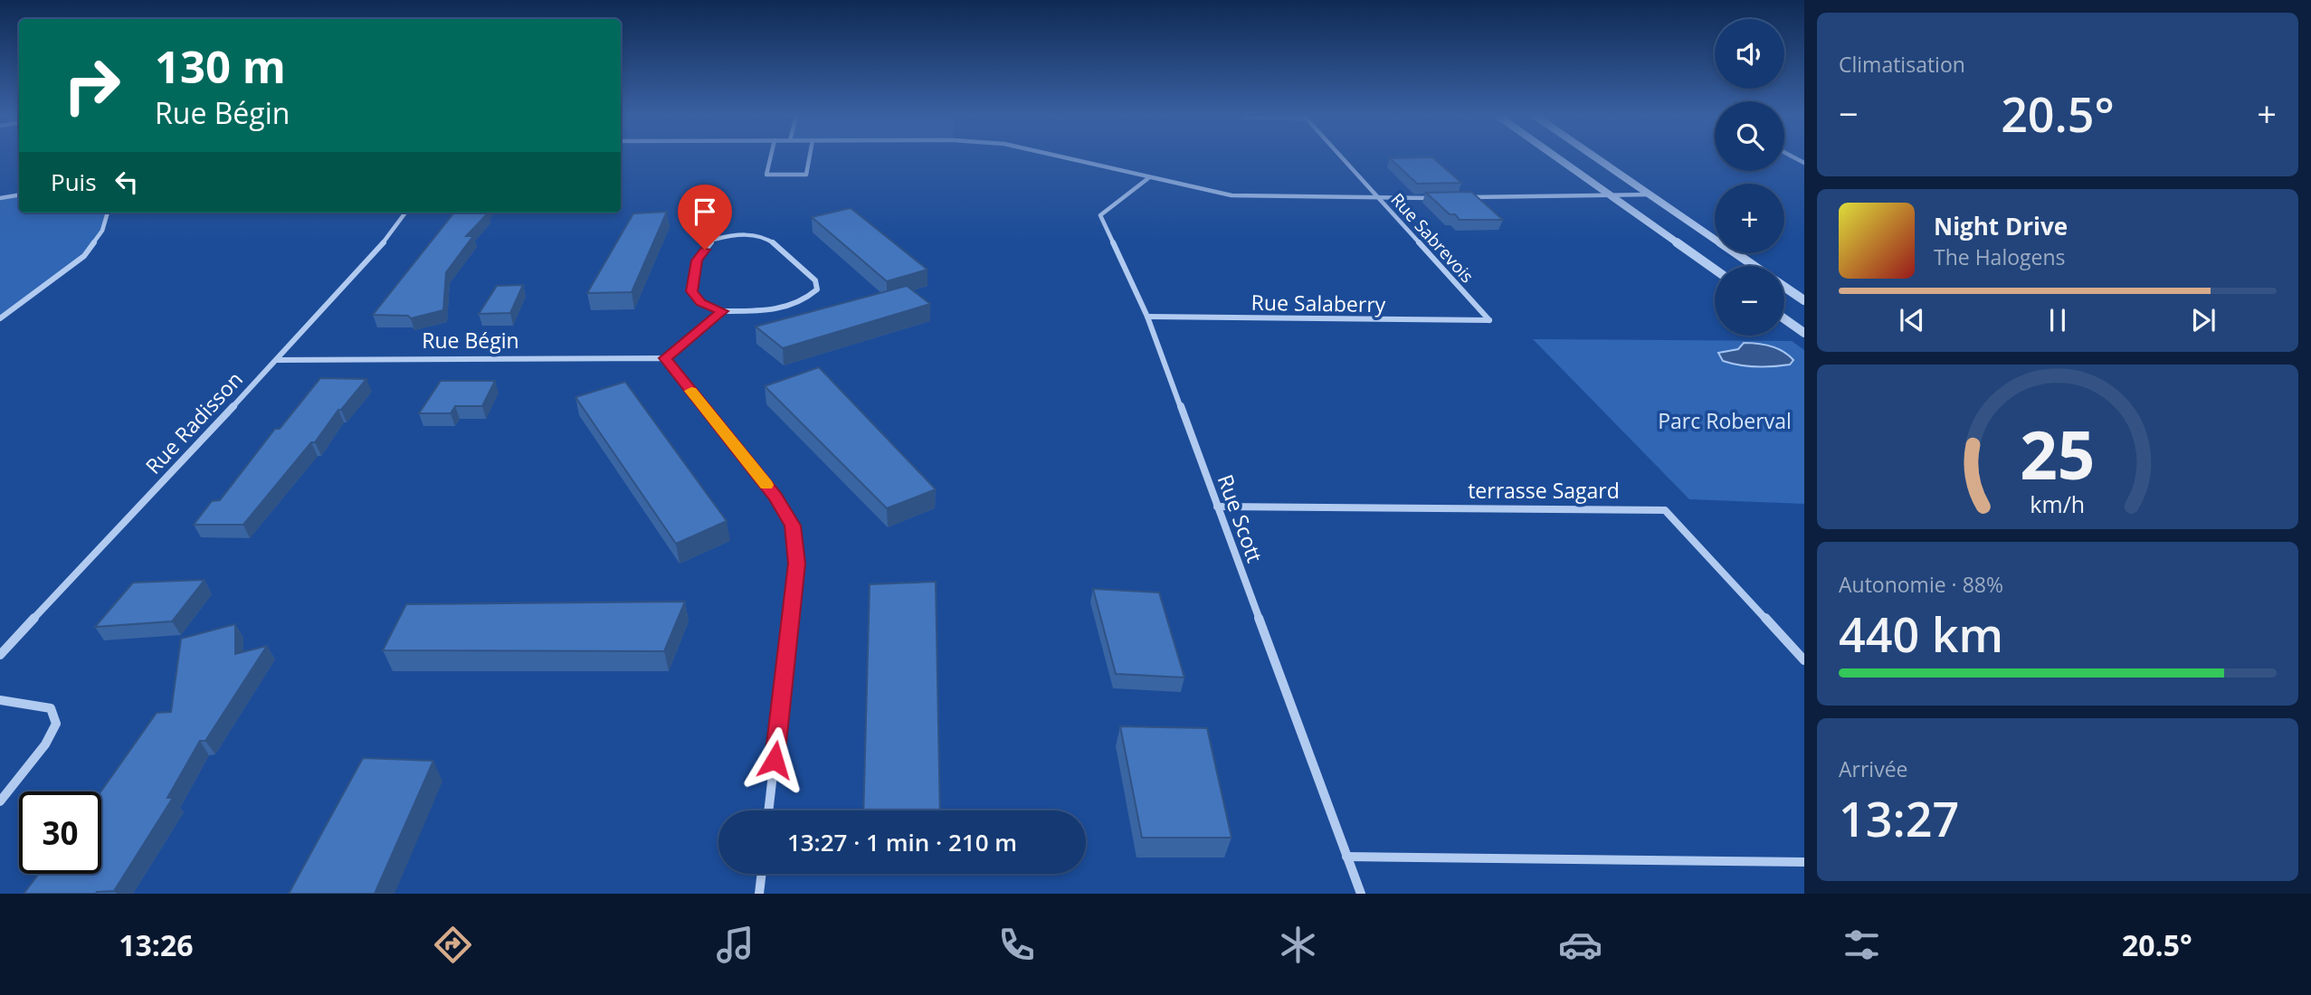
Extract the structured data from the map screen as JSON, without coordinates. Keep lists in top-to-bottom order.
{
  "streets": {
    "street": [
      "Rue Sabrevois",
      "Rue Salaberry",
      "Rue Bégin",
      "Rue Radisson",
      "terrasse Sagard",
      "Rue Scott"
    ]
  },
  "crossings": [
    ["Rue Sabrevois", "Rue Salaberry"],
    ["Rue Salaberry", "Rue Scott"],
    ["Rue Bégin", "Rue Radisson"],
    ["terrasse Sagard", "Rue Scott"]
  ],
  "parks": ["Parc Roberval"],
  "page": {
    "tile": [
      "Climatisation",
      ["Autonomie · 88%", "440 km"],
      ["Arrivée", "13:27"]
    ],
    "map_buttons": ["+", "−"],
    "turn": ["130 m", "Rue Bégin"],
    "heat": ["−", "20.5°", "+"],
    "then": "Puis",
    "song": ["Night Drive", "The Halogens"],
    "limit": "30",
    "trip": "13:27 · 1 min · 210 m",
    "tabs": ["13:26", "20.5°"],
    "gauge": ["25", "km/h"]
  }
}
